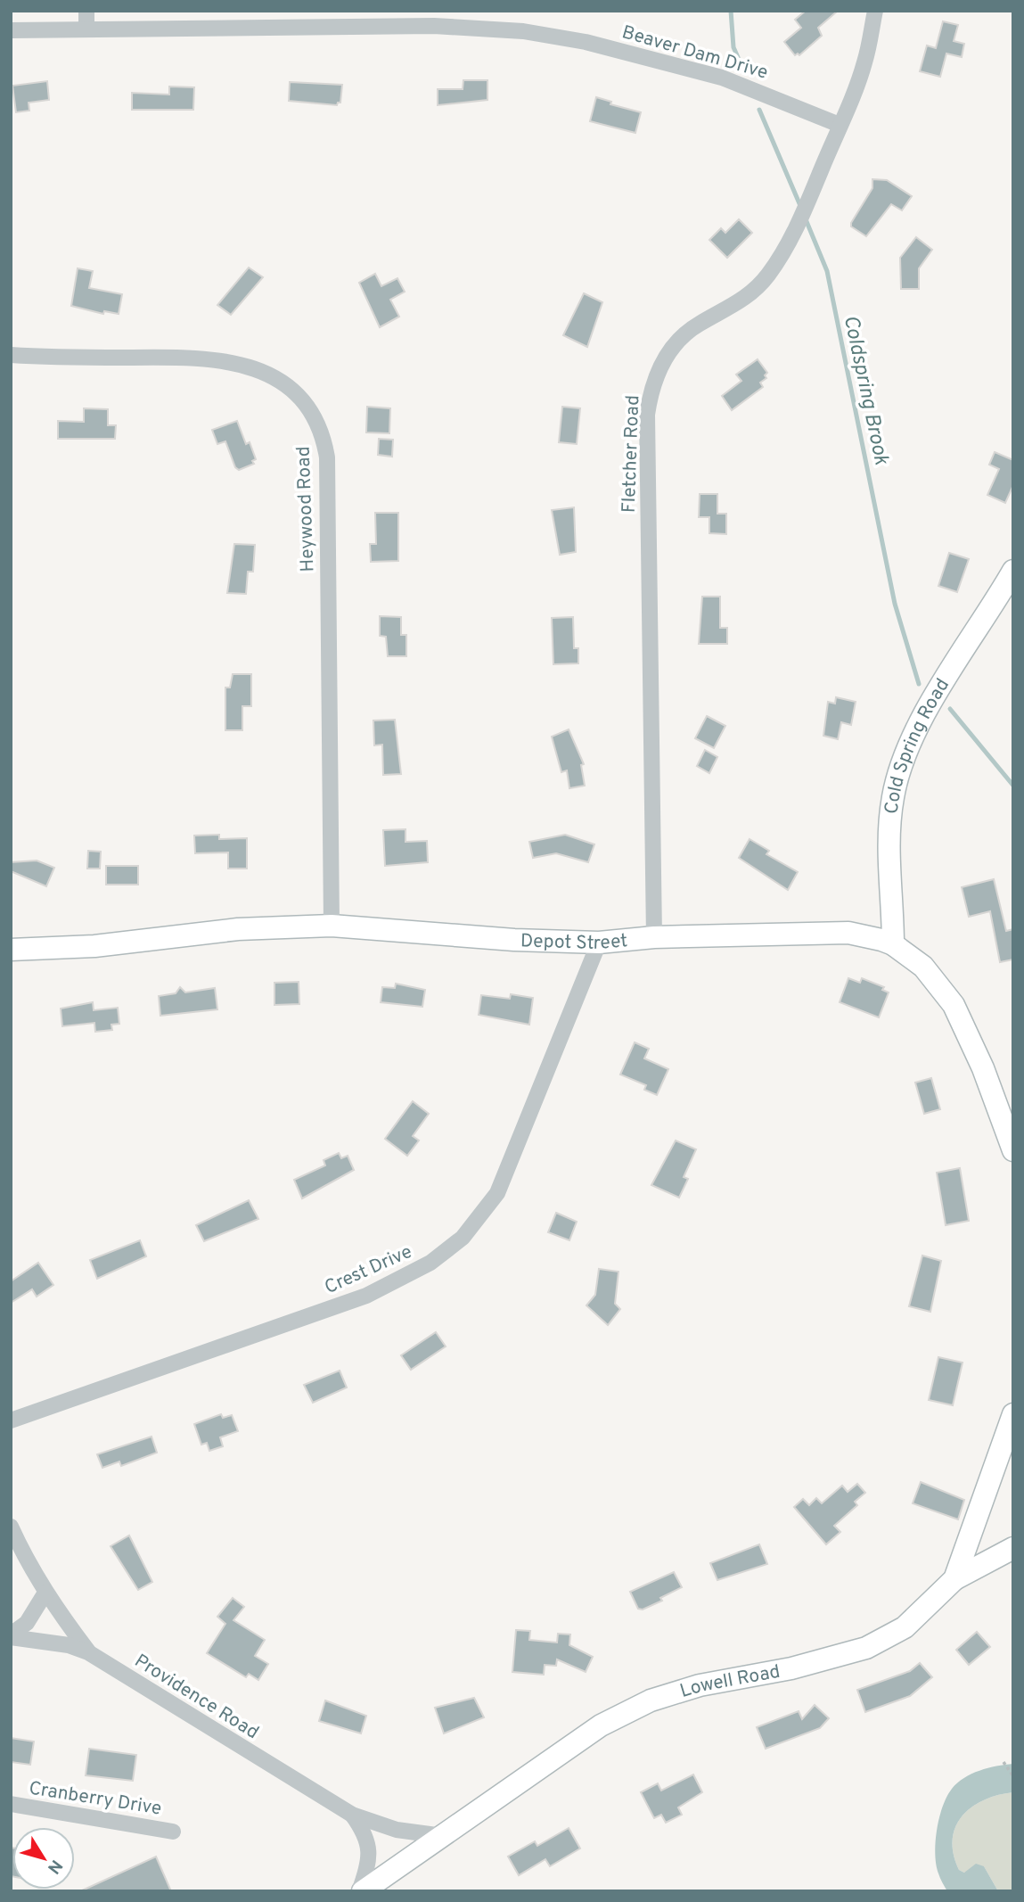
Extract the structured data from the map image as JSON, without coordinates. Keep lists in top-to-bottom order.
{
  "streets": {
    "street": [
      "Beaver Dam Drive",
      "Fletcher Road",
      "Heywood Road",
      "Cold Spring Road",
      "Depot Street",
      "Crest Drive",
      "Lowell Road",
      "Providence Road",
      "Cranberry Drive"
    ]
  },
  "crossings": [
    ["Beaver Dam Drive", "Fletcher Road"],
    ["Fletcher Road", "Depot Street"],
    ["Heywood Road", "Depot Street"],
    ["Cold Spring Road", "Depot Street"],
    ["Depot Street", "Crest Drive"],
    ["Lowell Road", "Providence Road"]
  ],
  "water": ["Coldspring Brook"],
  "north": "bottom right"
}
